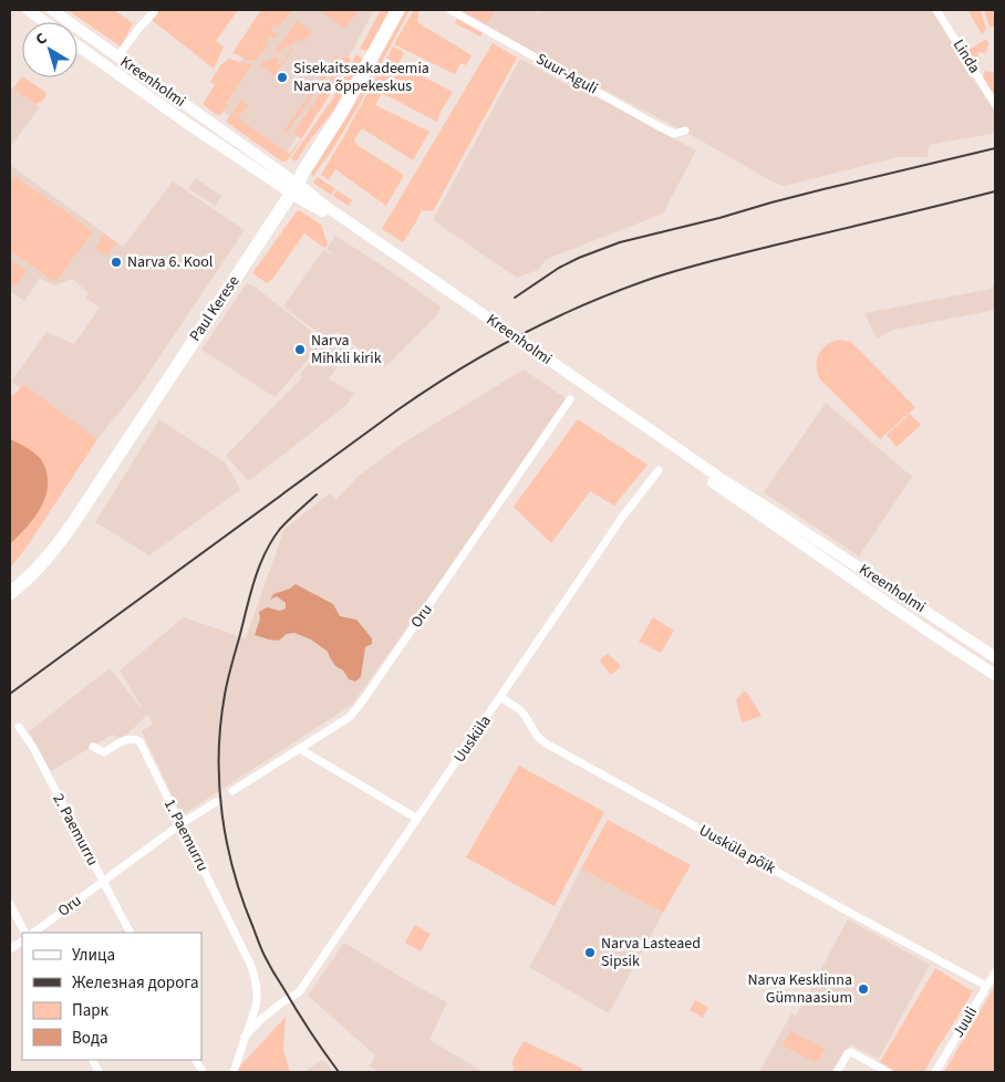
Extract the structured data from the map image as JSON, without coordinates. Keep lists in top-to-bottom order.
{
  "streets": {
    "highway": ["Paul Kerese"],
    "main road": ["Kreenholmi"],
    "street": [
      "Linda",
      "Suur-Aguli",
      "Oru",
      "Uusküla",
      "2. Paemurru",
      "1. Paemurru",
      "Uusküla põik",
      "Juuli"
    ]
  },
  "crossings": [
    ["Kreenholmi", "Paul Kerese"],
    ["Oru", "2. Paemurru"],
    ["Oru", "1. Paemurru"],
    ["Uusküla", "1. Paemurru"],
    ["Uusküla", "Uusküla põik"],
    ["Uusküla põik", "Juuli"]
  ],
  "places": [
    "Sisekaitseakadeemia Narva õppekeskus",
    "Narva 6. Kool",
    "Narva Mihkli kirik",
    "Narva Lasteaed Sipsik",
    "Narva Kesklinna Gümnaasium"
  ],
  "legend": [
    "Улица",
    "Железная дорога",
    "Парк",
    "Вода"
  ],
  "north": "top left"
}
